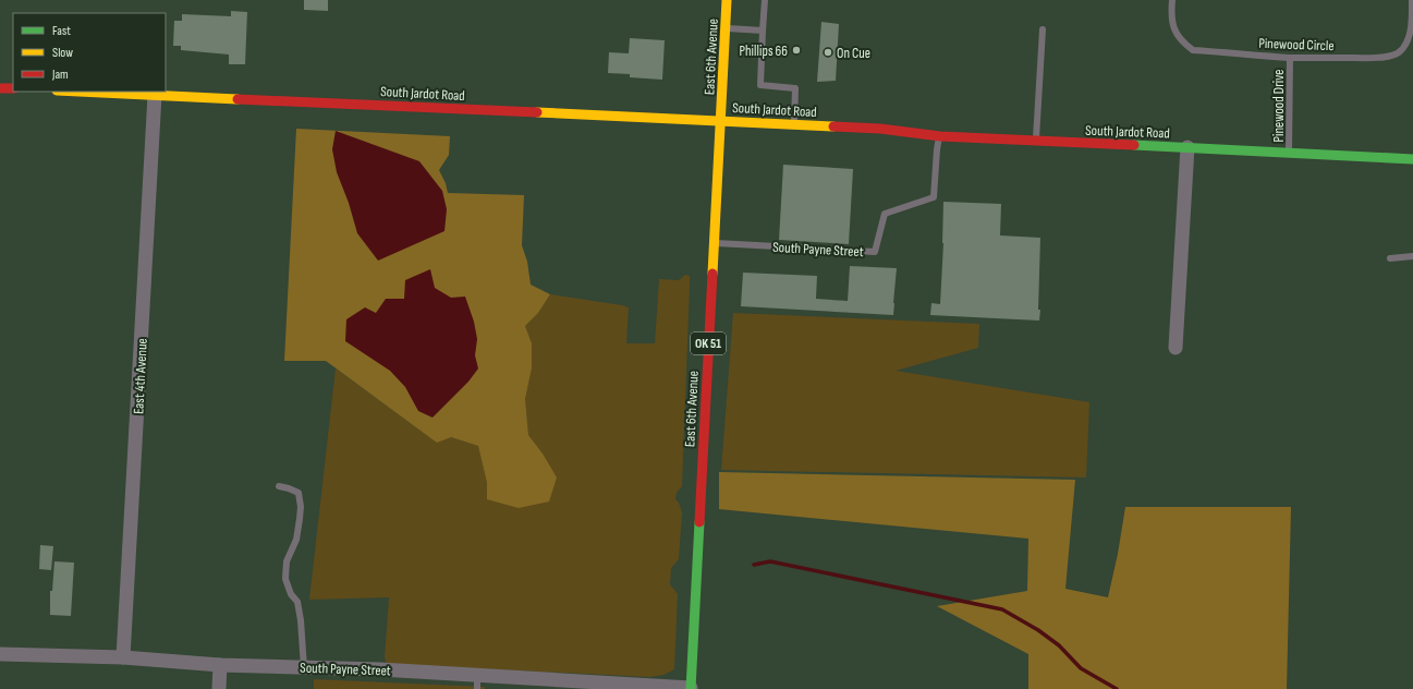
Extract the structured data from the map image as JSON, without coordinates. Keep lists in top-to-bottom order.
{
  "streets": {
    "main road": ["East 6th Avenue", "South Jardot Road", "OK 51"],
    "street": ["South Payne Street", "East 4th Avenue"],
    "lane": ["Pinewood Circle", "Pinewood Drive"]
  },
  "crossings": [
    ["Pinewood Circle", "Pinewood Drive"],
    ["East 6th Avenue", "South Jardot Road"],
    ["East 6th Avenue", "South Payne Street"],
    ["South Jardot Road", "Pinewood Drive"],
    ["South Jardot Road", "South Payne Street"],
    ["South Jardot Road", "East 4th Avenue"],
    ["South Payne Street", "East 4th Avenue"]
  ],
  "places": ["Phillips 66", "On Cue"],
  "legend": ["Fast", "Slow", "Jam"]
}
